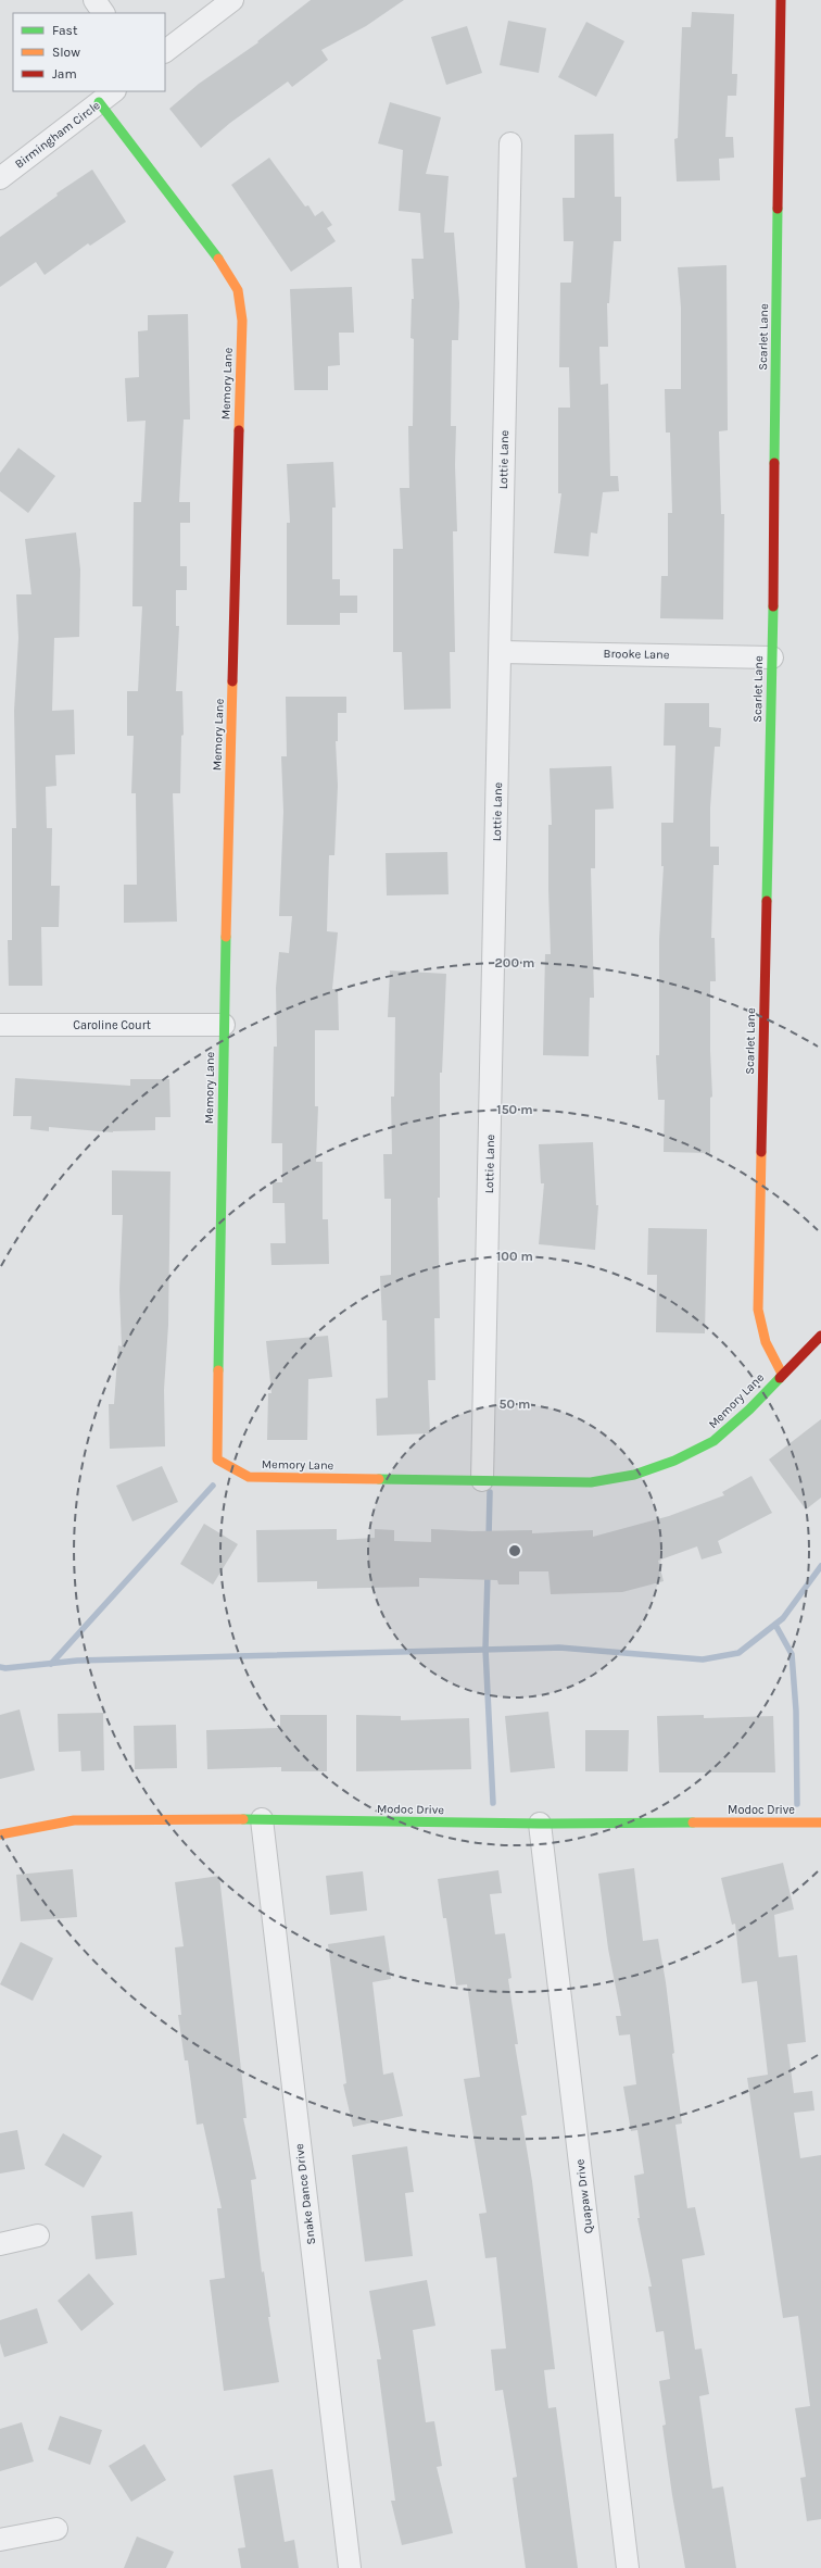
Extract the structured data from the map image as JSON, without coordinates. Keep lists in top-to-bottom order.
{
  "streets": {
    "street": [
      "Birmingham Circle",
      "Scarlet Lane",
      "Memory Lane",
      "Lottie Lane",
      "Brooke Lane",
      "Caroline Court",
      "Modoc Drive",
      "Snake Dance Drive",
      "Quapaw Drive"
    ]
  },
  "crossings": [
    ["Birmingham Circle", "Memory Lane"],
    ["Scarlet Lane", "Memory Lane"],
    ["Scarlet Lane", "Brooke Lane"],
    ["Memory Lane", "Lottie Lane"],
    ["Memory Lane", "Caroline Court"],
    ["Lottie Lane", "Brooke Lane"],
    ["Modoc Drive", "Snake Dance Drive"],
    ["Modoc Drive", "Quapaw Drive"]
  ],
  "legend": ["Fast", "Slow", "Jam"],
  "rings": [
    "200 m",
    "150 m",
    "100 m",
    "50 m"
  ]
}
